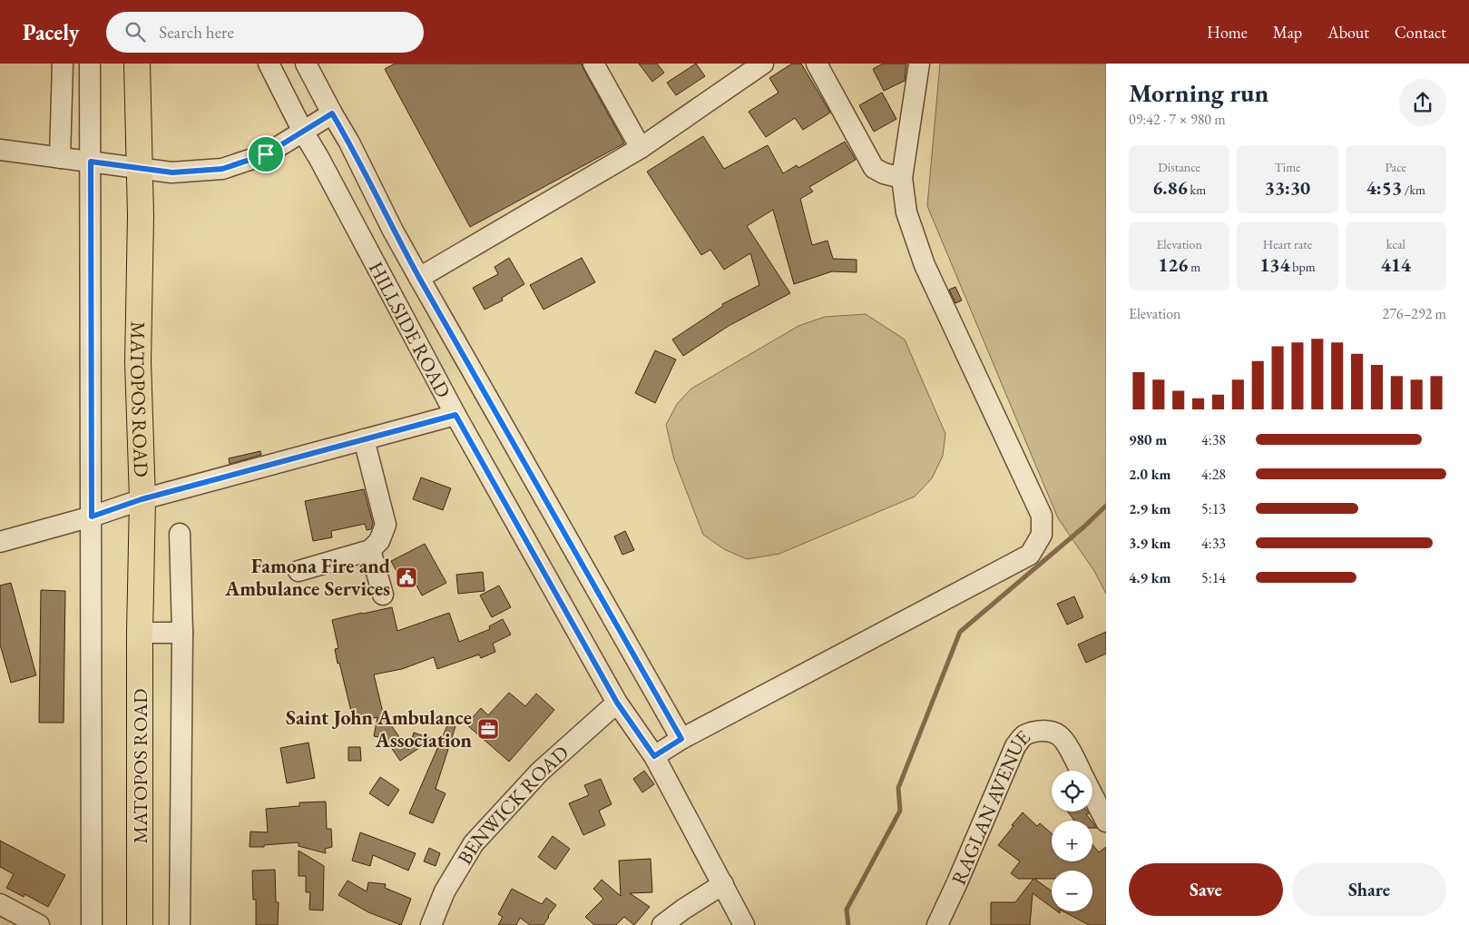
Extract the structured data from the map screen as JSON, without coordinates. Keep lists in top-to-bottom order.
{
  "streets": {
    "main road": ["MATOPOS ROAD"],
    "street": ["HILLSIDE ROAD", "BENWICK ROAD", "RAGLAN AVENUE"]
  },
  "crossings": [
    ["HILLSIDE ROAD", "BENWICK ROAD"]
  ],
  "places": {
    "public building": ["Famona Fire and Ambulance Services"],
    "office": ["Saint John Ambulance Association"]
  },
  "page": {
    "header": "Pacely",
    "search": "Search here",
    "nav": [
      "Home",
      "Map",
      "About",
      "Contact"
    ],
    "heading": ["Morning run", "09:42 · 7 × 980 m"],
    "stats": [
      ["Distance", "6.86 km"],
      ["Time", "33:30"],
      ["Pace", "4:53 /km"],
      ["Elevation", "126 m"],
      ["Heart rate", "134 bpm"],
      ["kcal", "414"]
    ],
    "chart": ["Elevation", "276–292 m"],
    "list": [
      {
        "name": "980 m",
        "note": "4:38"
      },
      {
        "name": "2.0 km",
        "note": "4:28"
      },
      {
        "name": "2.9 km",
        "note": "5:13"
      },
      {
        "name": "3.9 km",
        "note": "4:33"
      },
      {
        "name": "4.9 km",
        "note": "5:14"
      }
    ],
    "map_buttons": ["+", "−"],
    "buttons": ["Save", "Share"]
  }
}
